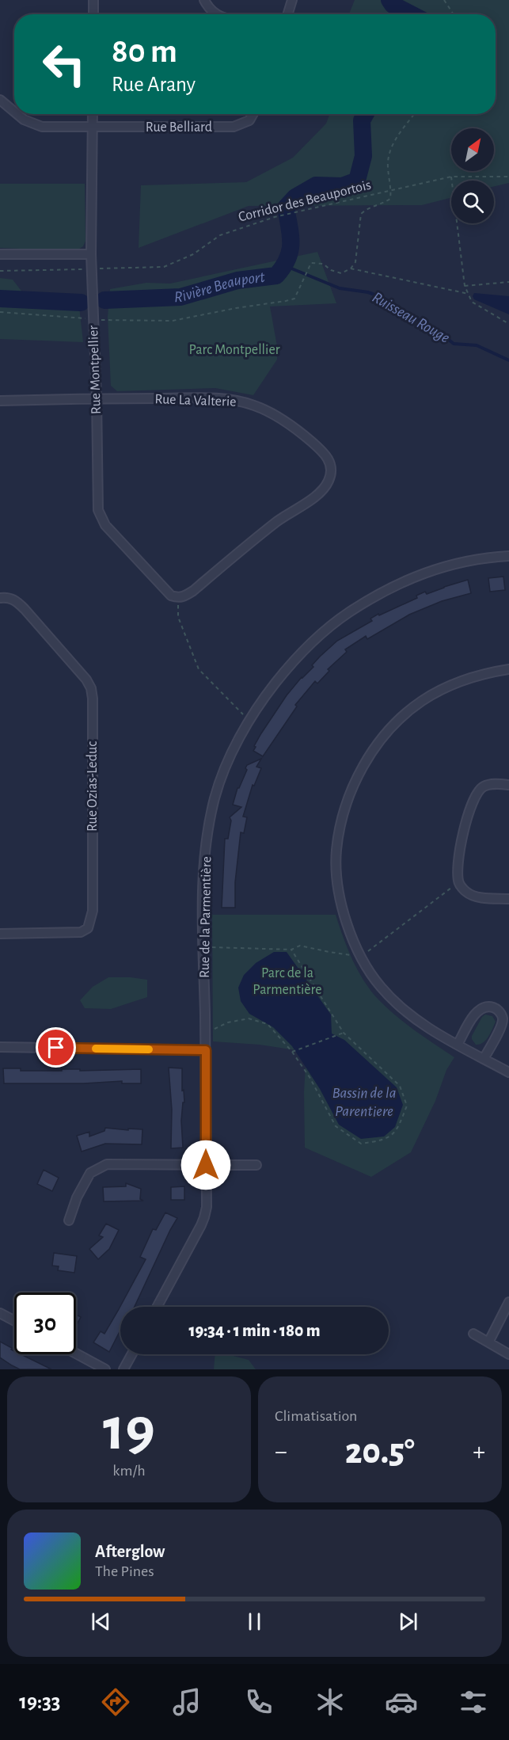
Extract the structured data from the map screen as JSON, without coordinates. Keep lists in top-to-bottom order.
{
  "streets": {
    "street": [
      "Rue Belliard",
      "Rue Montpellier",
      "Rue La Valterie",
      "Rue Ozias-Leduc",
      "Rue de la Parmentière"
    ],
    "path": ["Corridor des Beauportois"]
  },
  "crossings": [
    ["Rue Belliard", "Rue Montpellier"],
    ["Corridor des Beauportois", "Rue Montpellier"],
    ["Rue Montpellier", "Rue La Valterie"]
  ],
  "water": ["Rivière Beauport", "Ruisseau Rouge", "Bassin de la Parentiere"],
  "parks": ["Parc Montpellier", "Parc de la Parmentière"],
  "north": "top right",
  "page": {
    "turn": ["80 m", "Rue Arany"],
    "limit": "30",
    "trip": "19:34 · 1 min · 180 m",
    "tile": [
      ["19", "km/h"],
      "Climatisation"
    ],
    "heat": ["−", "20.5°", "+"],
    "song": ["Afterglow", "The Pines"],
    "tabs": "19:33"
  }
}
